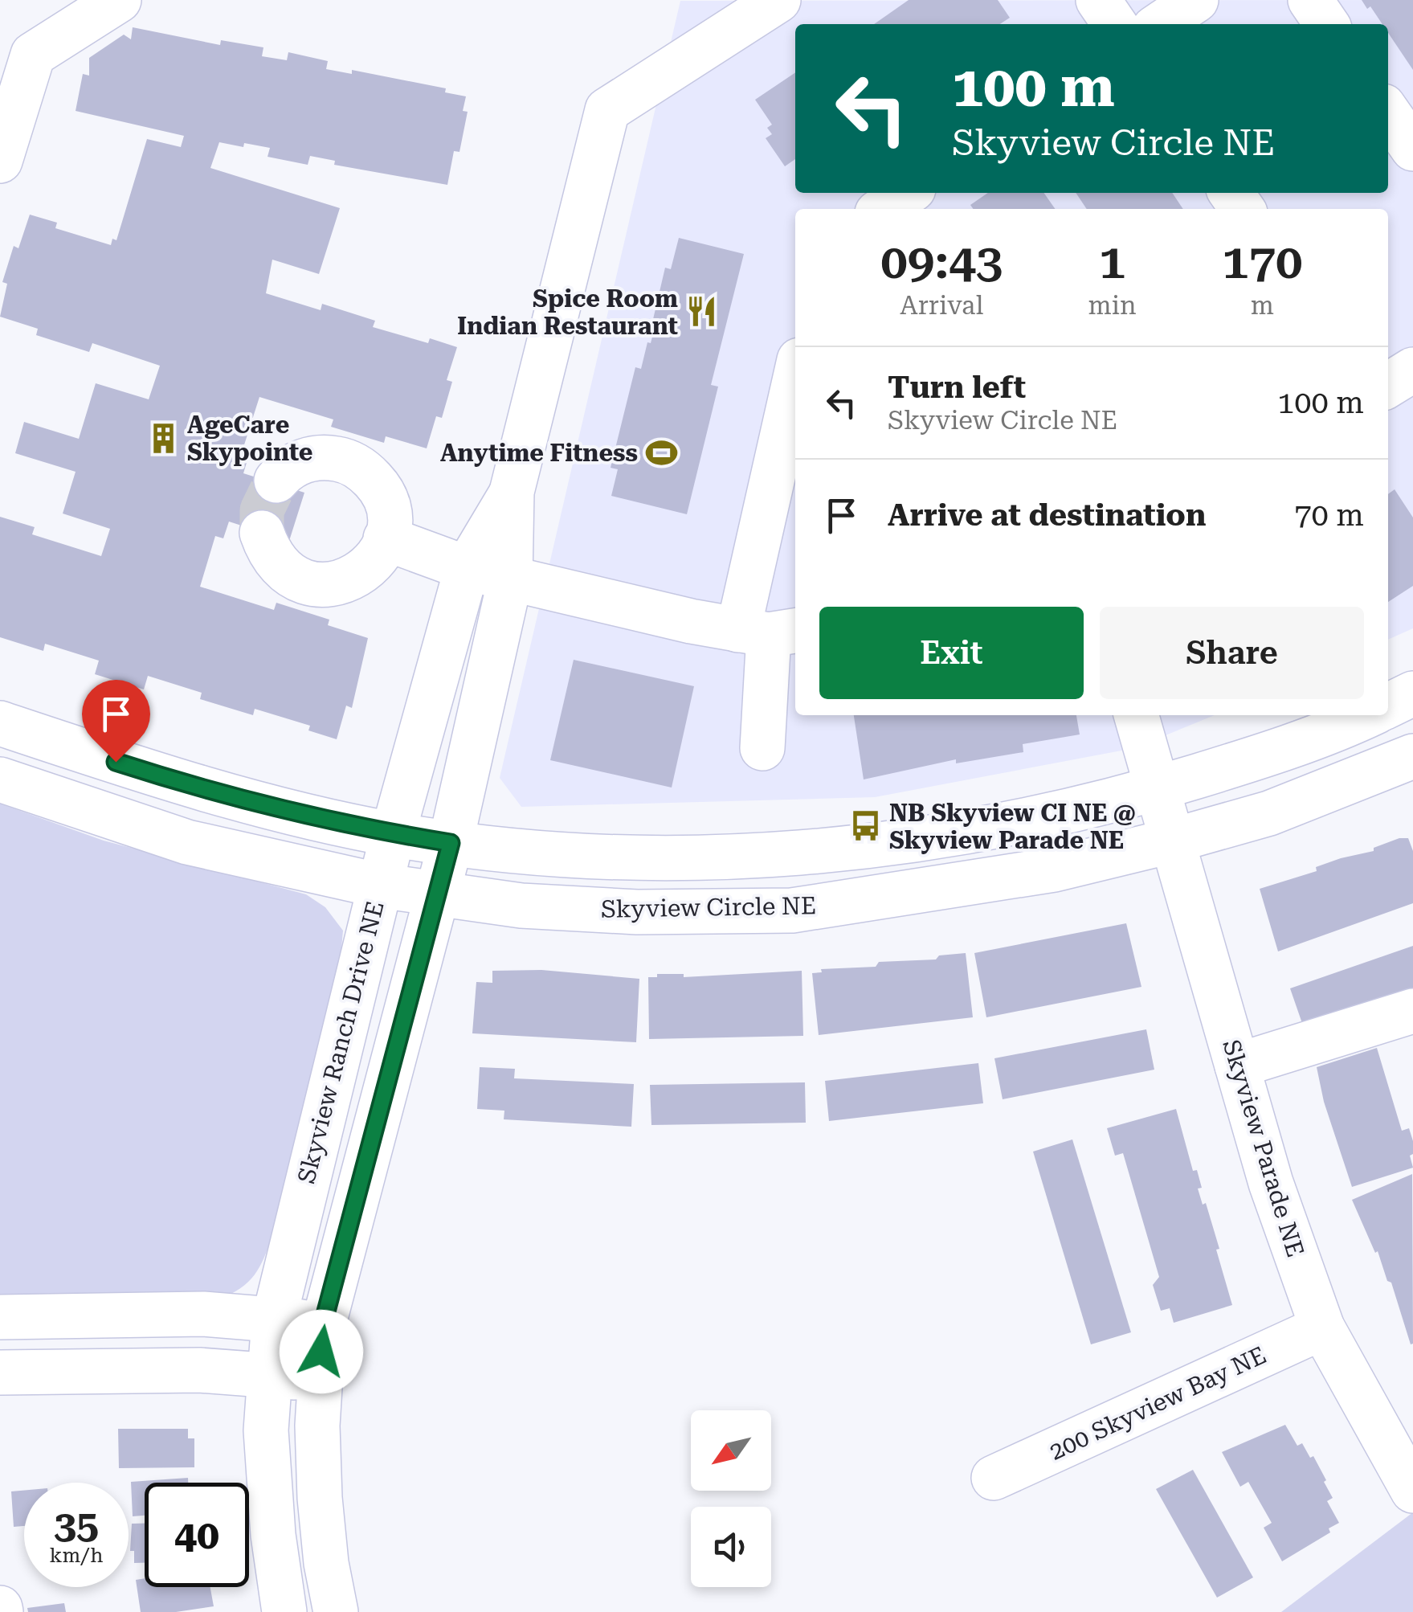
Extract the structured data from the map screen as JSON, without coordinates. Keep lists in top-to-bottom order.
{
  "streets": {
    "street": [
      "Skyview Circle NE",
      "Skyview Ranch Drive NE",
      "Skyview Parade NE",
      "200 Skyview Bay NE"
    ]
  },
  "crossings": [
    ["Skyview Circle NE", "Skyview Ranch Drive NE"],
    ["Skyview Circle NE", "Skyview Parade NE"],
    ["Skyview Parade NE", "200 Skyview Bay NE"]
  ],
  "places": {
    "restaurant": ["Spice Room Indian Restaurant"],
    "building": ["AgeCare Skypointe"],
    "sports": ["Anytime Fitness"],
    "bus stop": ["NB Skyview CI NE @ Skyview Parade NE"]
  },
  "north": "bottom left",
  "page": {
    "turn": ["100 m", "Skyview Circle NE"],
    "eta": [
      "09:43",
      "Arrival",
      "1",
      "min",
      "170",
      "m"
    ],
    "list": [
      {
        "name": "Turn left",
        "note": "Skyview Circle NE",
        "value": "100 m"
      },
      {
        "name": "Arrive at destination",
        "value": "70 m"
      }
    ],
    "buttons": ["Exit", "Share"],
    "speed": "35 km/h",
    "limit": "40"
  }
}
